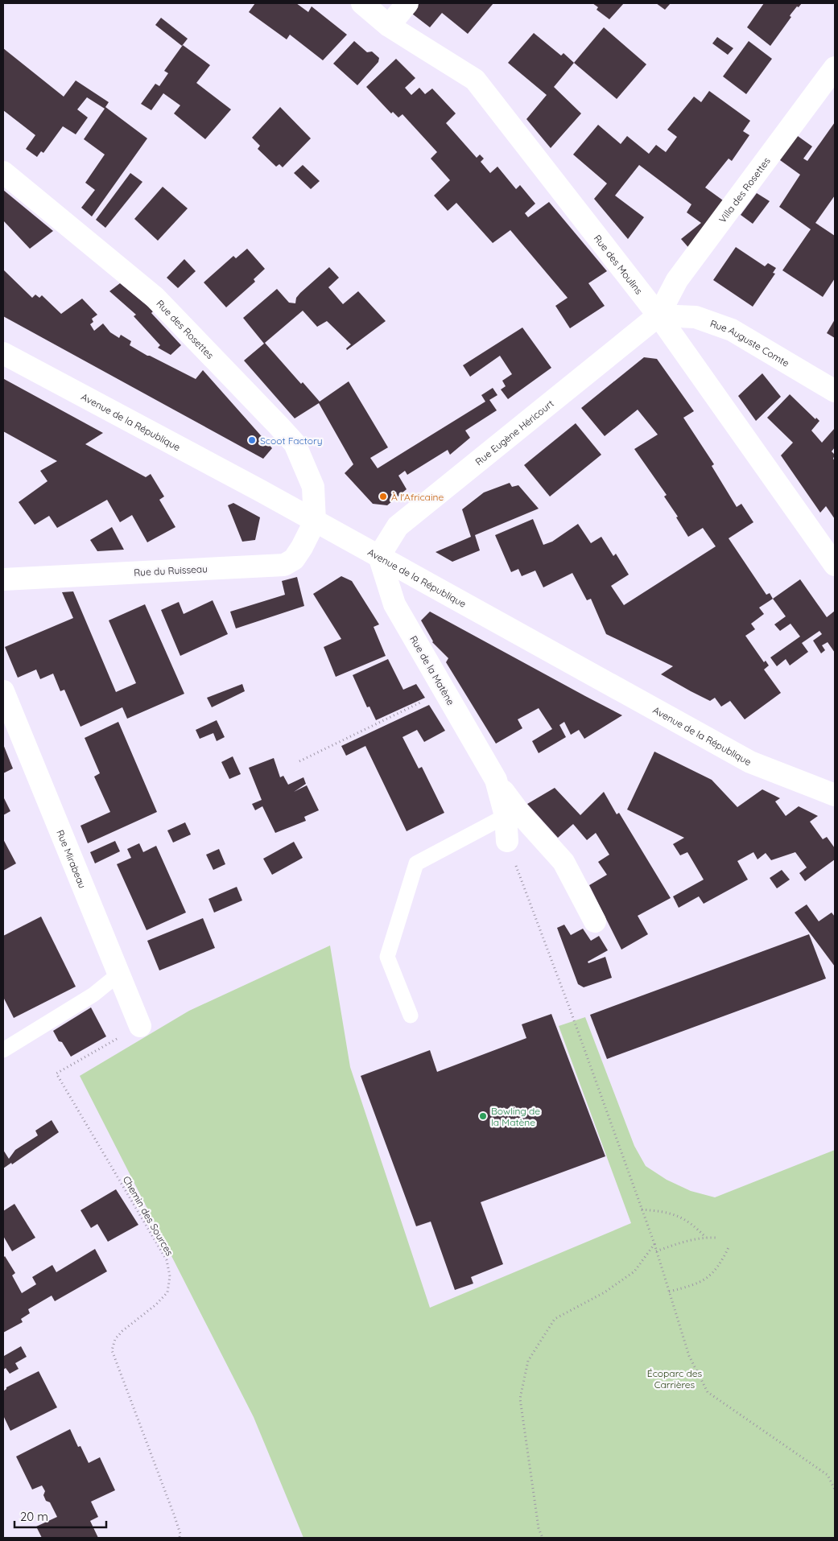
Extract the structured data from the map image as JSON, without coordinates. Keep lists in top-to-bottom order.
{
  "streets": {
    "street": [
      "Villa des Rosettes",
      "Rue des Moulins",
      "Rue des Rosettes",
      "Rue Auguste Comte",
      "Avenue de la République",
      "Rue Eugène Héricourt",
      "Rue du Ruisseau",
      "Rue de la Matène",
      "Rue Mirabeau"
    ],
    "path": ["Chemin des Sources"]
  },
  "crossings": [
    ["Villa des Rosettes", "Rue des Moulins"],
    ["Villa des Rosettes", "Rue Auguste Comte"],
    ["Villa des Rosettes", "Rue Eugène Héricourt"],
    ["Rue des Moulins", "Rue Auguste Comte"],
    ["Rue des Moulins", "Rue Eugène Héricourt"],
    ["Rue des Rosettes", "Avenue de la République"],
    ["Rue des Rosettes", "Rue du Ruisseau"],
    ["Rue Auguste Comte", "Rue Eugène Héricourt"],
    ["Avenue de la République", "Rue Eugène Héricourt"],
    ["Avenue de la République", "Rue du Ruisseau"],
    ["Avenue de la République", "Rue de la Matène"],
    ["Rue Eugène Héricourt", "Rue de la Matène"],
    ["Rue Mirabeau", "Chemin des Sources"]
  ],
  "parks": ["Écoparc des Carrières"],
  "places": ["Scoot Factory", "À l'Africaine", "Bowling de la Matène"],
  "scale_bar": "20 m"
}
